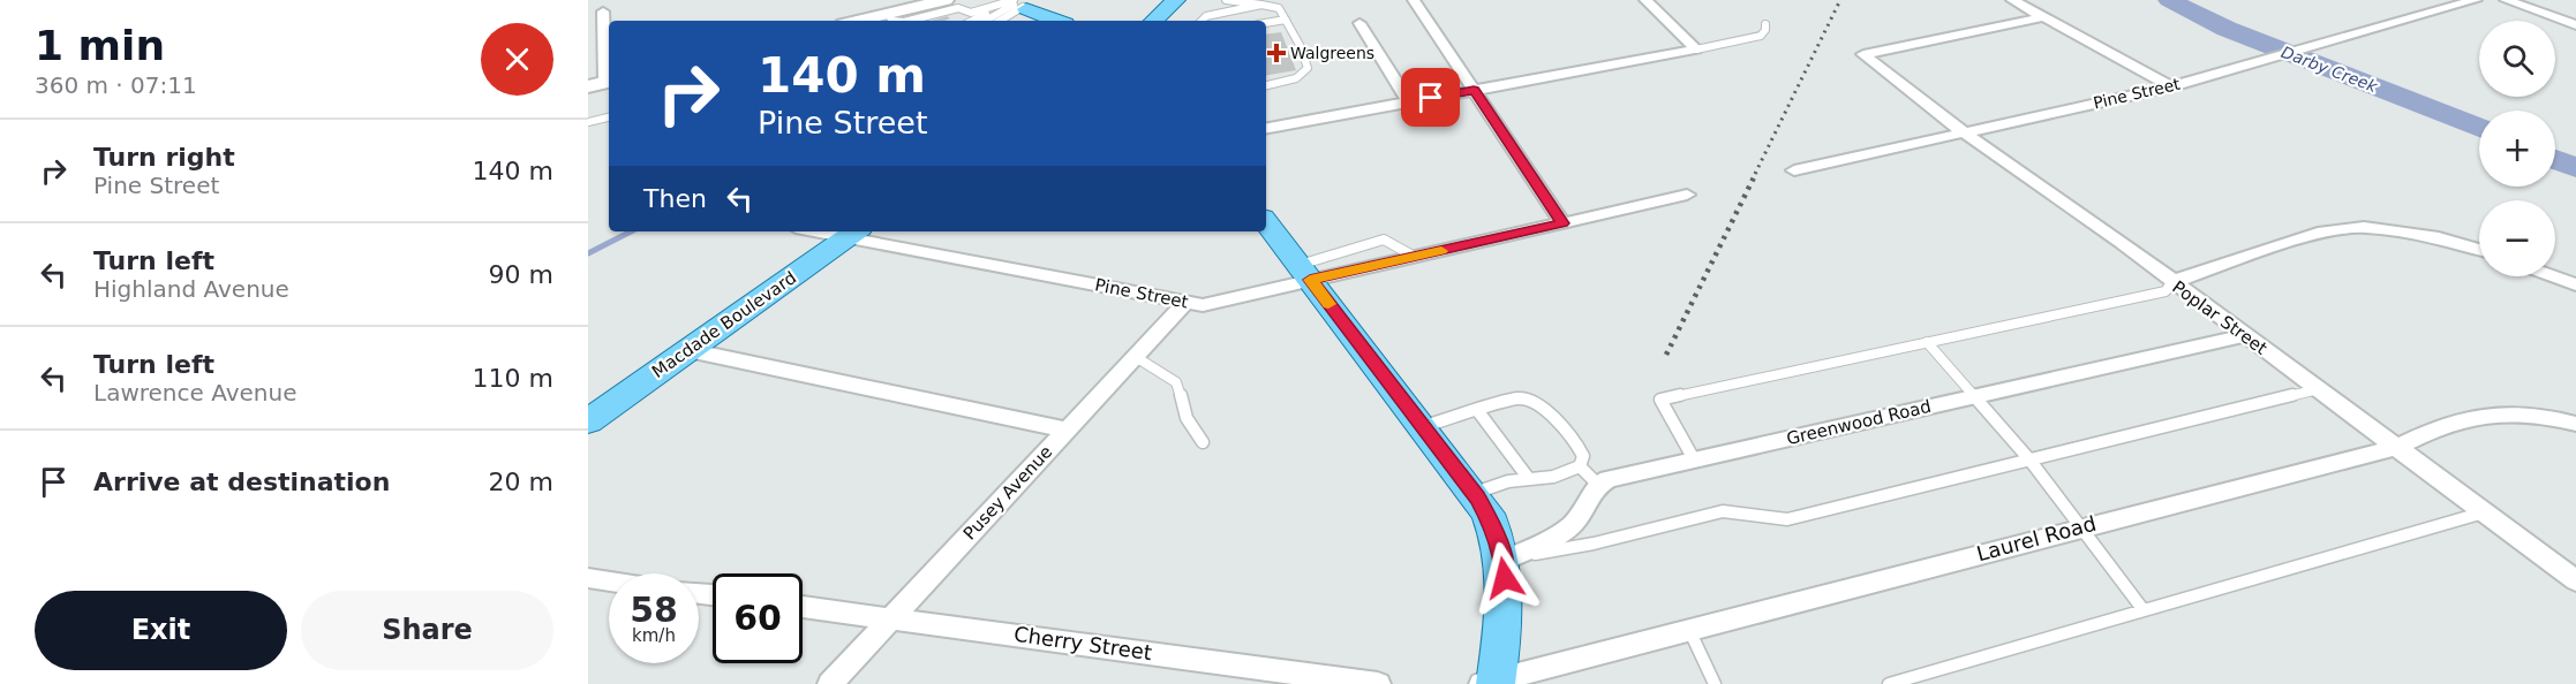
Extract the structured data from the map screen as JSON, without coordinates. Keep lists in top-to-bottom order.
{
  "streets": {
    "main road": ["Macdade Boulevard"],
    "street": [
      "Pine Street",
      "Poplar Street",
      "Greenwood Road",
      "Pusey Avenue",
      "Laurel Road",
      "Cherry Street"
    ]
  },
  "crossings": [
    ["Pine Street", "Poplar Street"],
    ["Pine Street", "Macdade Boulevard"],
    ["Pine Street", "Pusey Avenue"],
    ["Poplar Street", "Greenwood Road"],
    ["Poplar Street", "Laurel Road"],
    ["Pusey Avenue", "Cherry Street"]
  ],
  "water": ["Darby Creek"],
  "places": {
    "health": ["Walgreens"]
  },
  "page": {
    "heading": ["1 min", "360 m · 07:11"],
    "map_buttons": ["+", "−"],
    "turn": ["140 m", "Pine Street"],
    "list": [
      {
        "name": "Turn right",
        "note": "Pine Street",
        "value": "140 m"
      },
      {
        "name": "Turn left",
        "note": "Highland Avenue",
        "value": "90 m"
      },
      {
        "name": "Turn left",
        "note": "Lawrence Avenue",
        "value": "110 m"
      },
      {
        "name": "Arrive at destination",
        "value": "20 m"
      }
    ],
    "then": "Then",
    "speed": "58 km/h",
    "limit": "60",
    "buttons": ["Exit", "Share"]
  }
}
